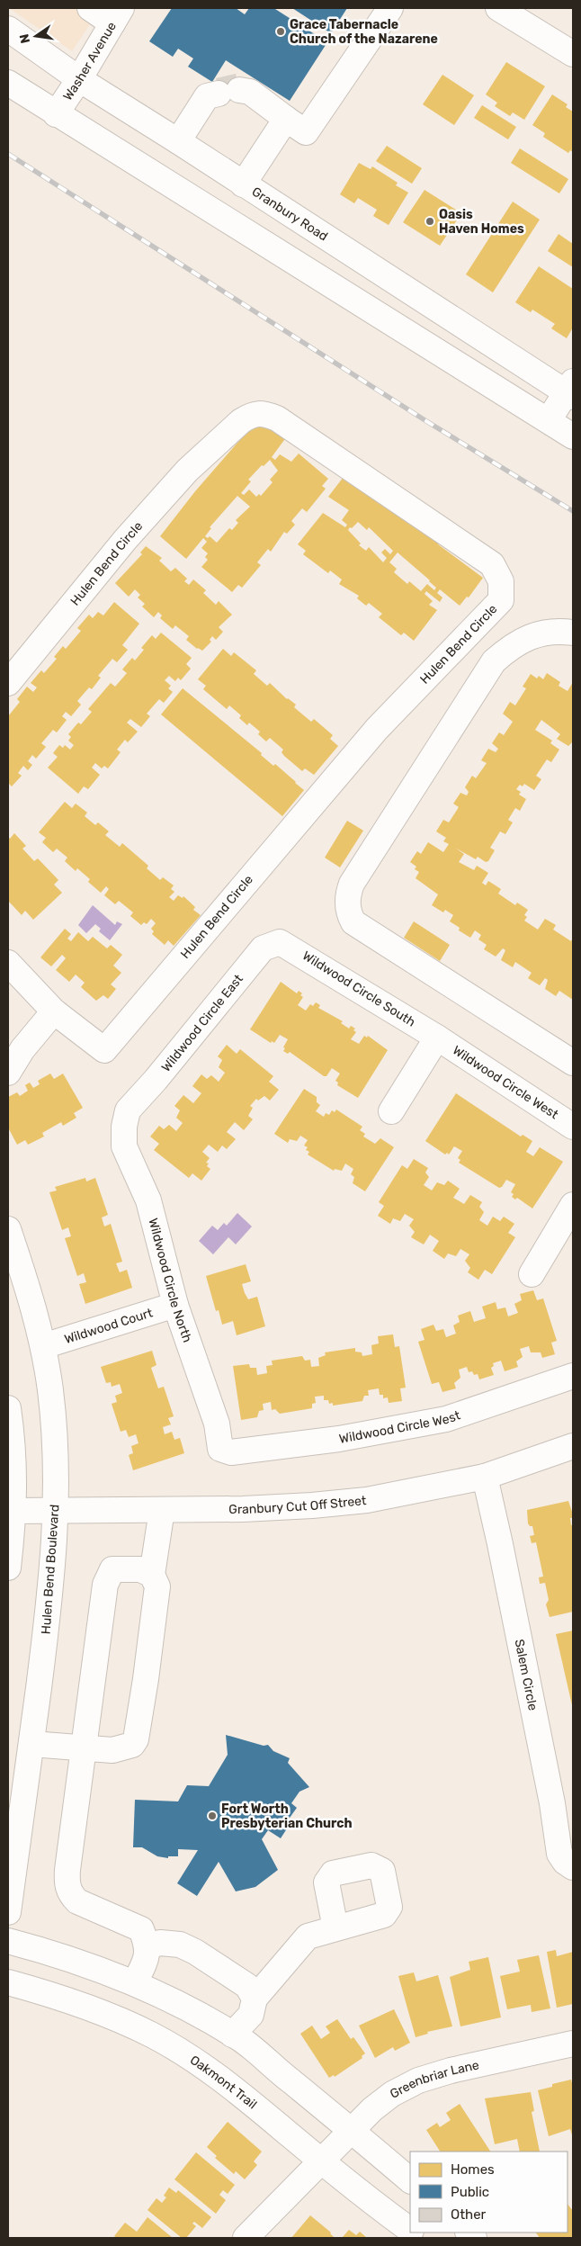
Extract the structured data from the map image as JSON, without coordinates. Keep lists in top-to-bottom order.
{
  "streets": {
    "street": [
      "Washer Avenue",
      "Granbury Road",
      "Hulen Bend Circle",
      "Wildwood Circle South",
      "Wildwood Circle East",
      "Wildwood Circle West",
      "Wildwood Circle North",
      "Wildwood Court",
      "Granbury Cut Off Street",
      "Hulen Bend Boulevard",
      "Salem Circle",
      "Greenbriar Lane",
      "Oakmont Trail"
    ]
  },
  "crossings": [
    ["Washer Avenue", "Granbury Road"],
    ["Wildwood Circle South", "Wildwood Circle East"],
    ["Wildwood Circle South", "Wildwood Circle West"],
    ["Wildwood Circle East", "Wildwood Circle North"],
    ["Wildwood Circle West", "Wildwood Circle North"],
    ["Wildwood Circle North", "Wildwood Court"],
    ["Wildwood Court", "Hulen Bend Boulevard"],
    ["Granbury Cut Off Street", "Hulen Bend Boulevard"],
    ["Granbury Cut Off Street", "Salem Circle"],
    ["Greenbriar Lane", "Oakmont Trail"]
  ],
  "places": ["Grace Tabernacle Church of the Nazarene", "Oasis Haven Homes", "Fort Worth Presbyterian Church"],
  "legend": ["Homes", "Public", "Other"],
  "north": "left"
}
